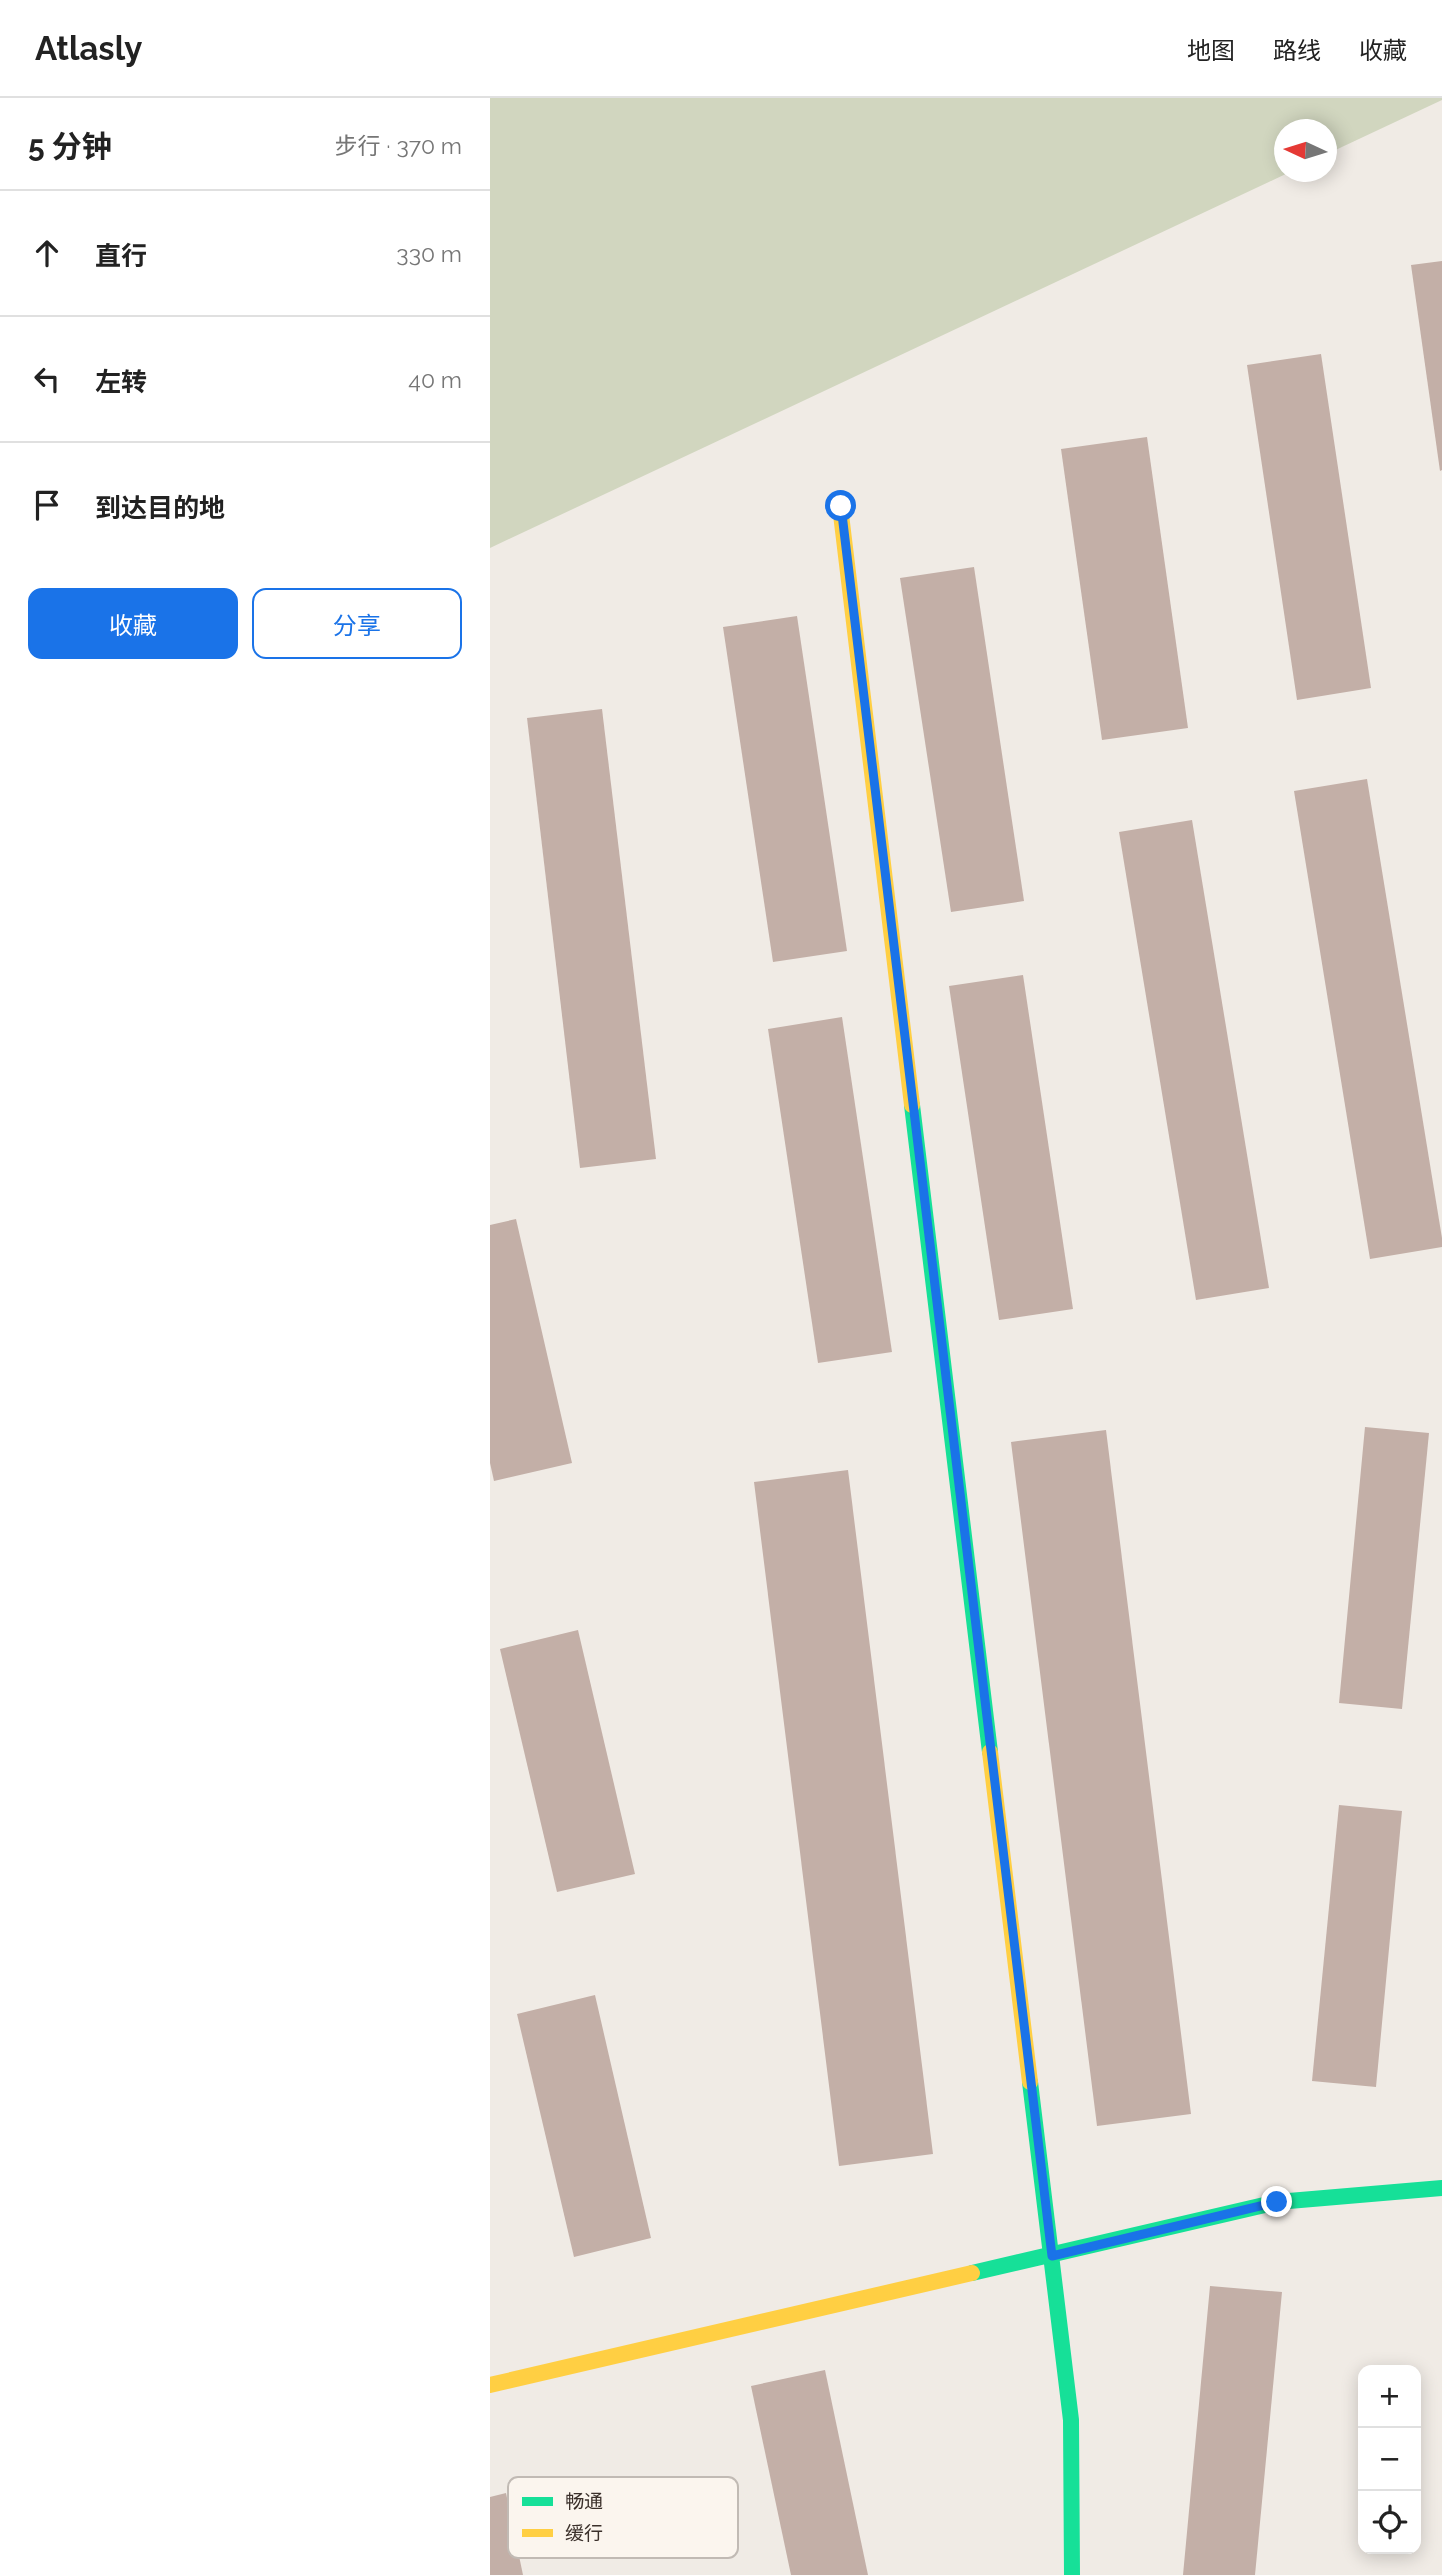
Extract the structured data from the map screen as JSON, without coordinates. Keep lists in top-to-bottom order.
{
  "legend": ["畅通", "缓行"],
  "north": "left",
  "page": {
    "header": "Atlasly",
    "nav": ["地图", "路线", "收藏"],
    "heading": ["5 分钟", "步行 · 370 m"],
    "list": [
      ["直行", "330 m"],
      ["左转", "40 m"],
      "到达目的地"
    ],
    "buttons": ["收藏", "分享"],
    "map_buttons": ["+", "−"]
  }
}
